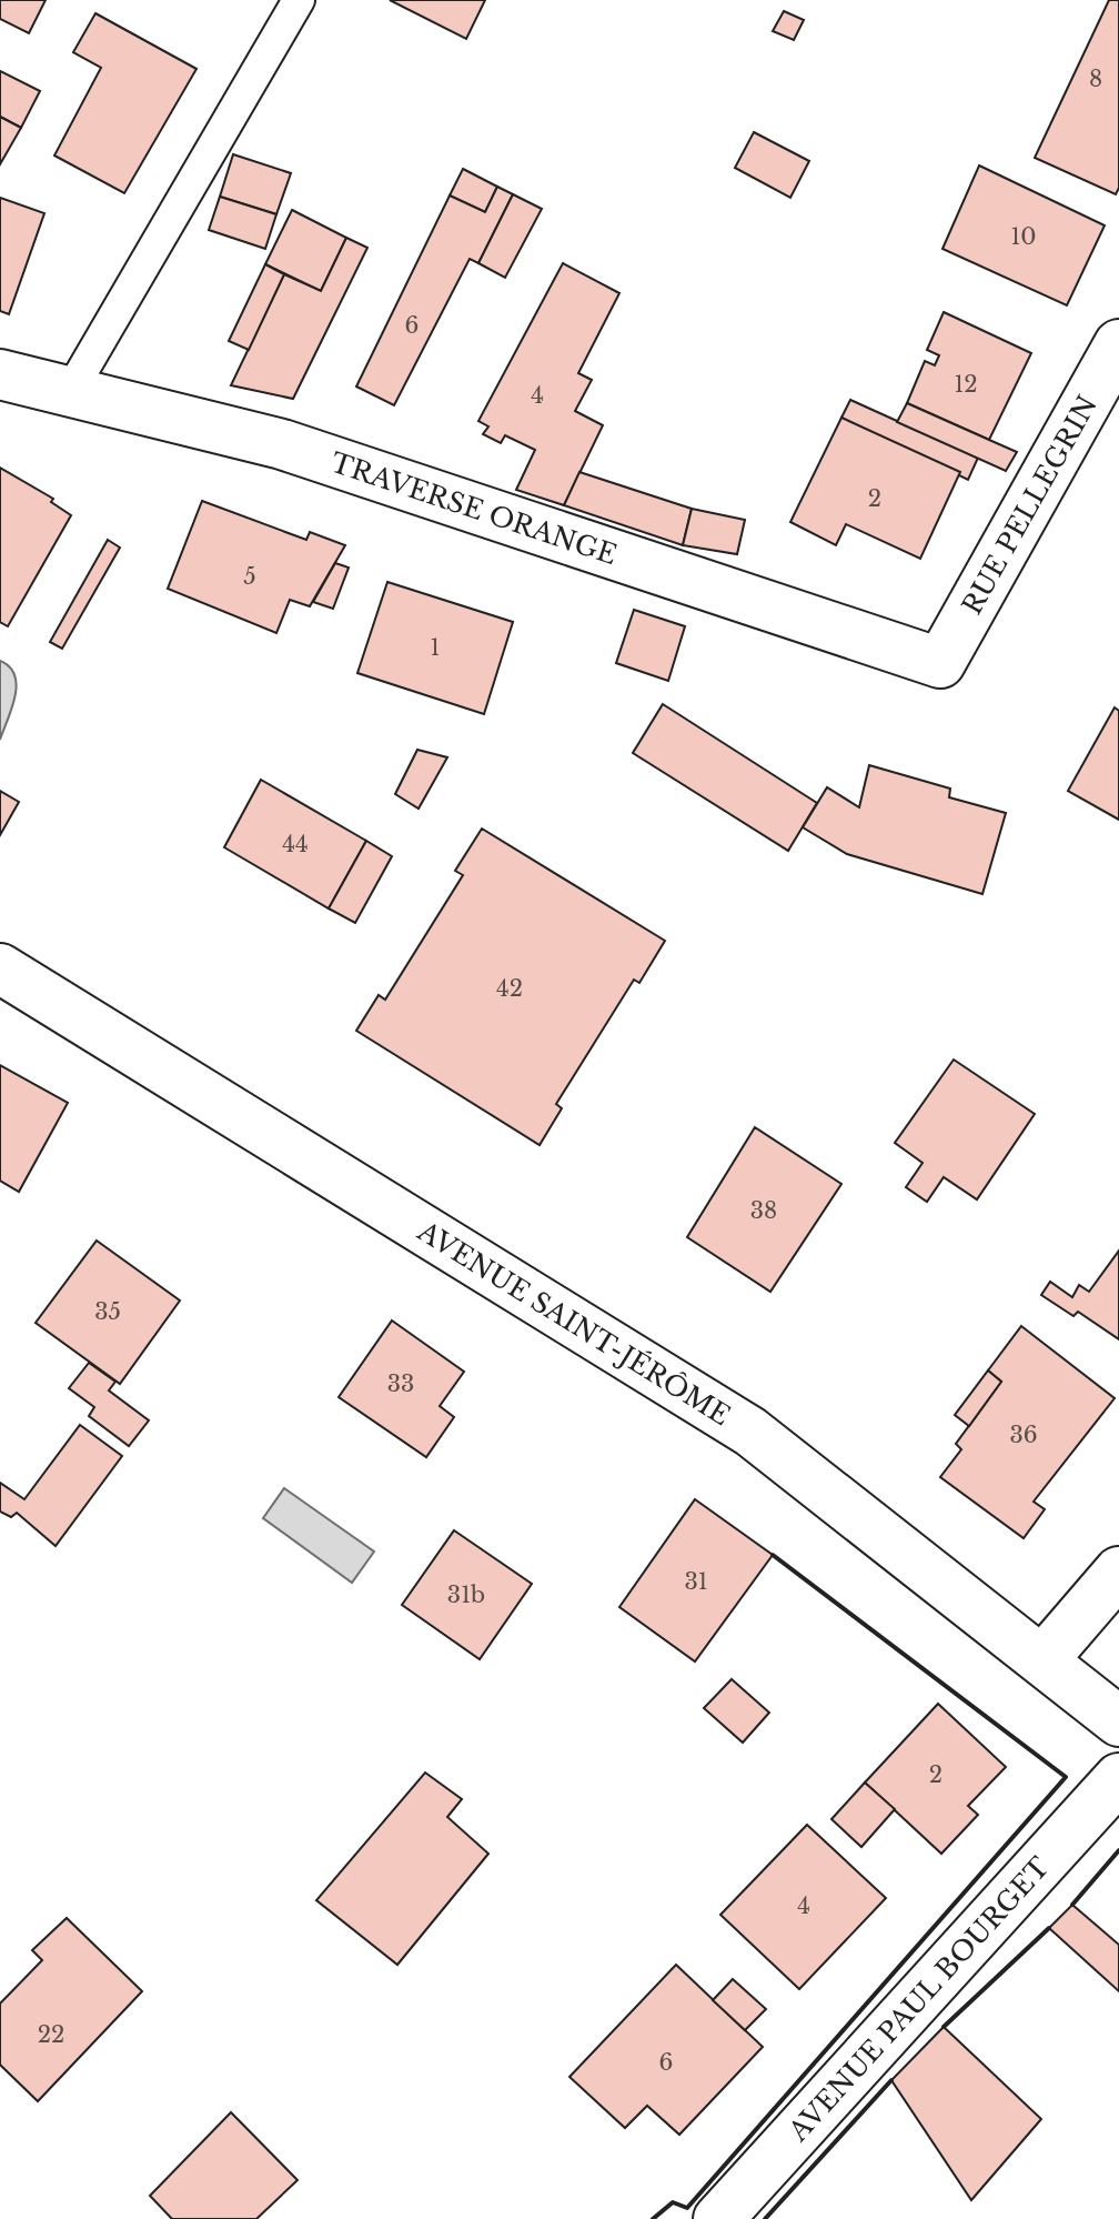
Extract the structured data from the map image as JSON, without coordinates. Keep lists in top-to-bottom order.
{
  "streets": {
    "street": [
      "RUE PELLEGRIN",
      "TRAVERSE ORANGE",
      "AVENUE SAINT-JÉRÔME",
      "AVENUE PAUL BOURGET"
    ]
  },
  "crossings": [
    ["RUE PELLEGRIN", "TRAVERSE ORANGE"]
  ],
  "house_numbers": [
    "8",
    "10",
    "6",
    "12",
    "4",
    "2",
    "5",
    "1",
    "44",
    "42",
    "38",
    "35",
    "33",
    "36",
    "31",
    "31b",
    "2",
    "4",
    "22",
    "6"
  ]
}
